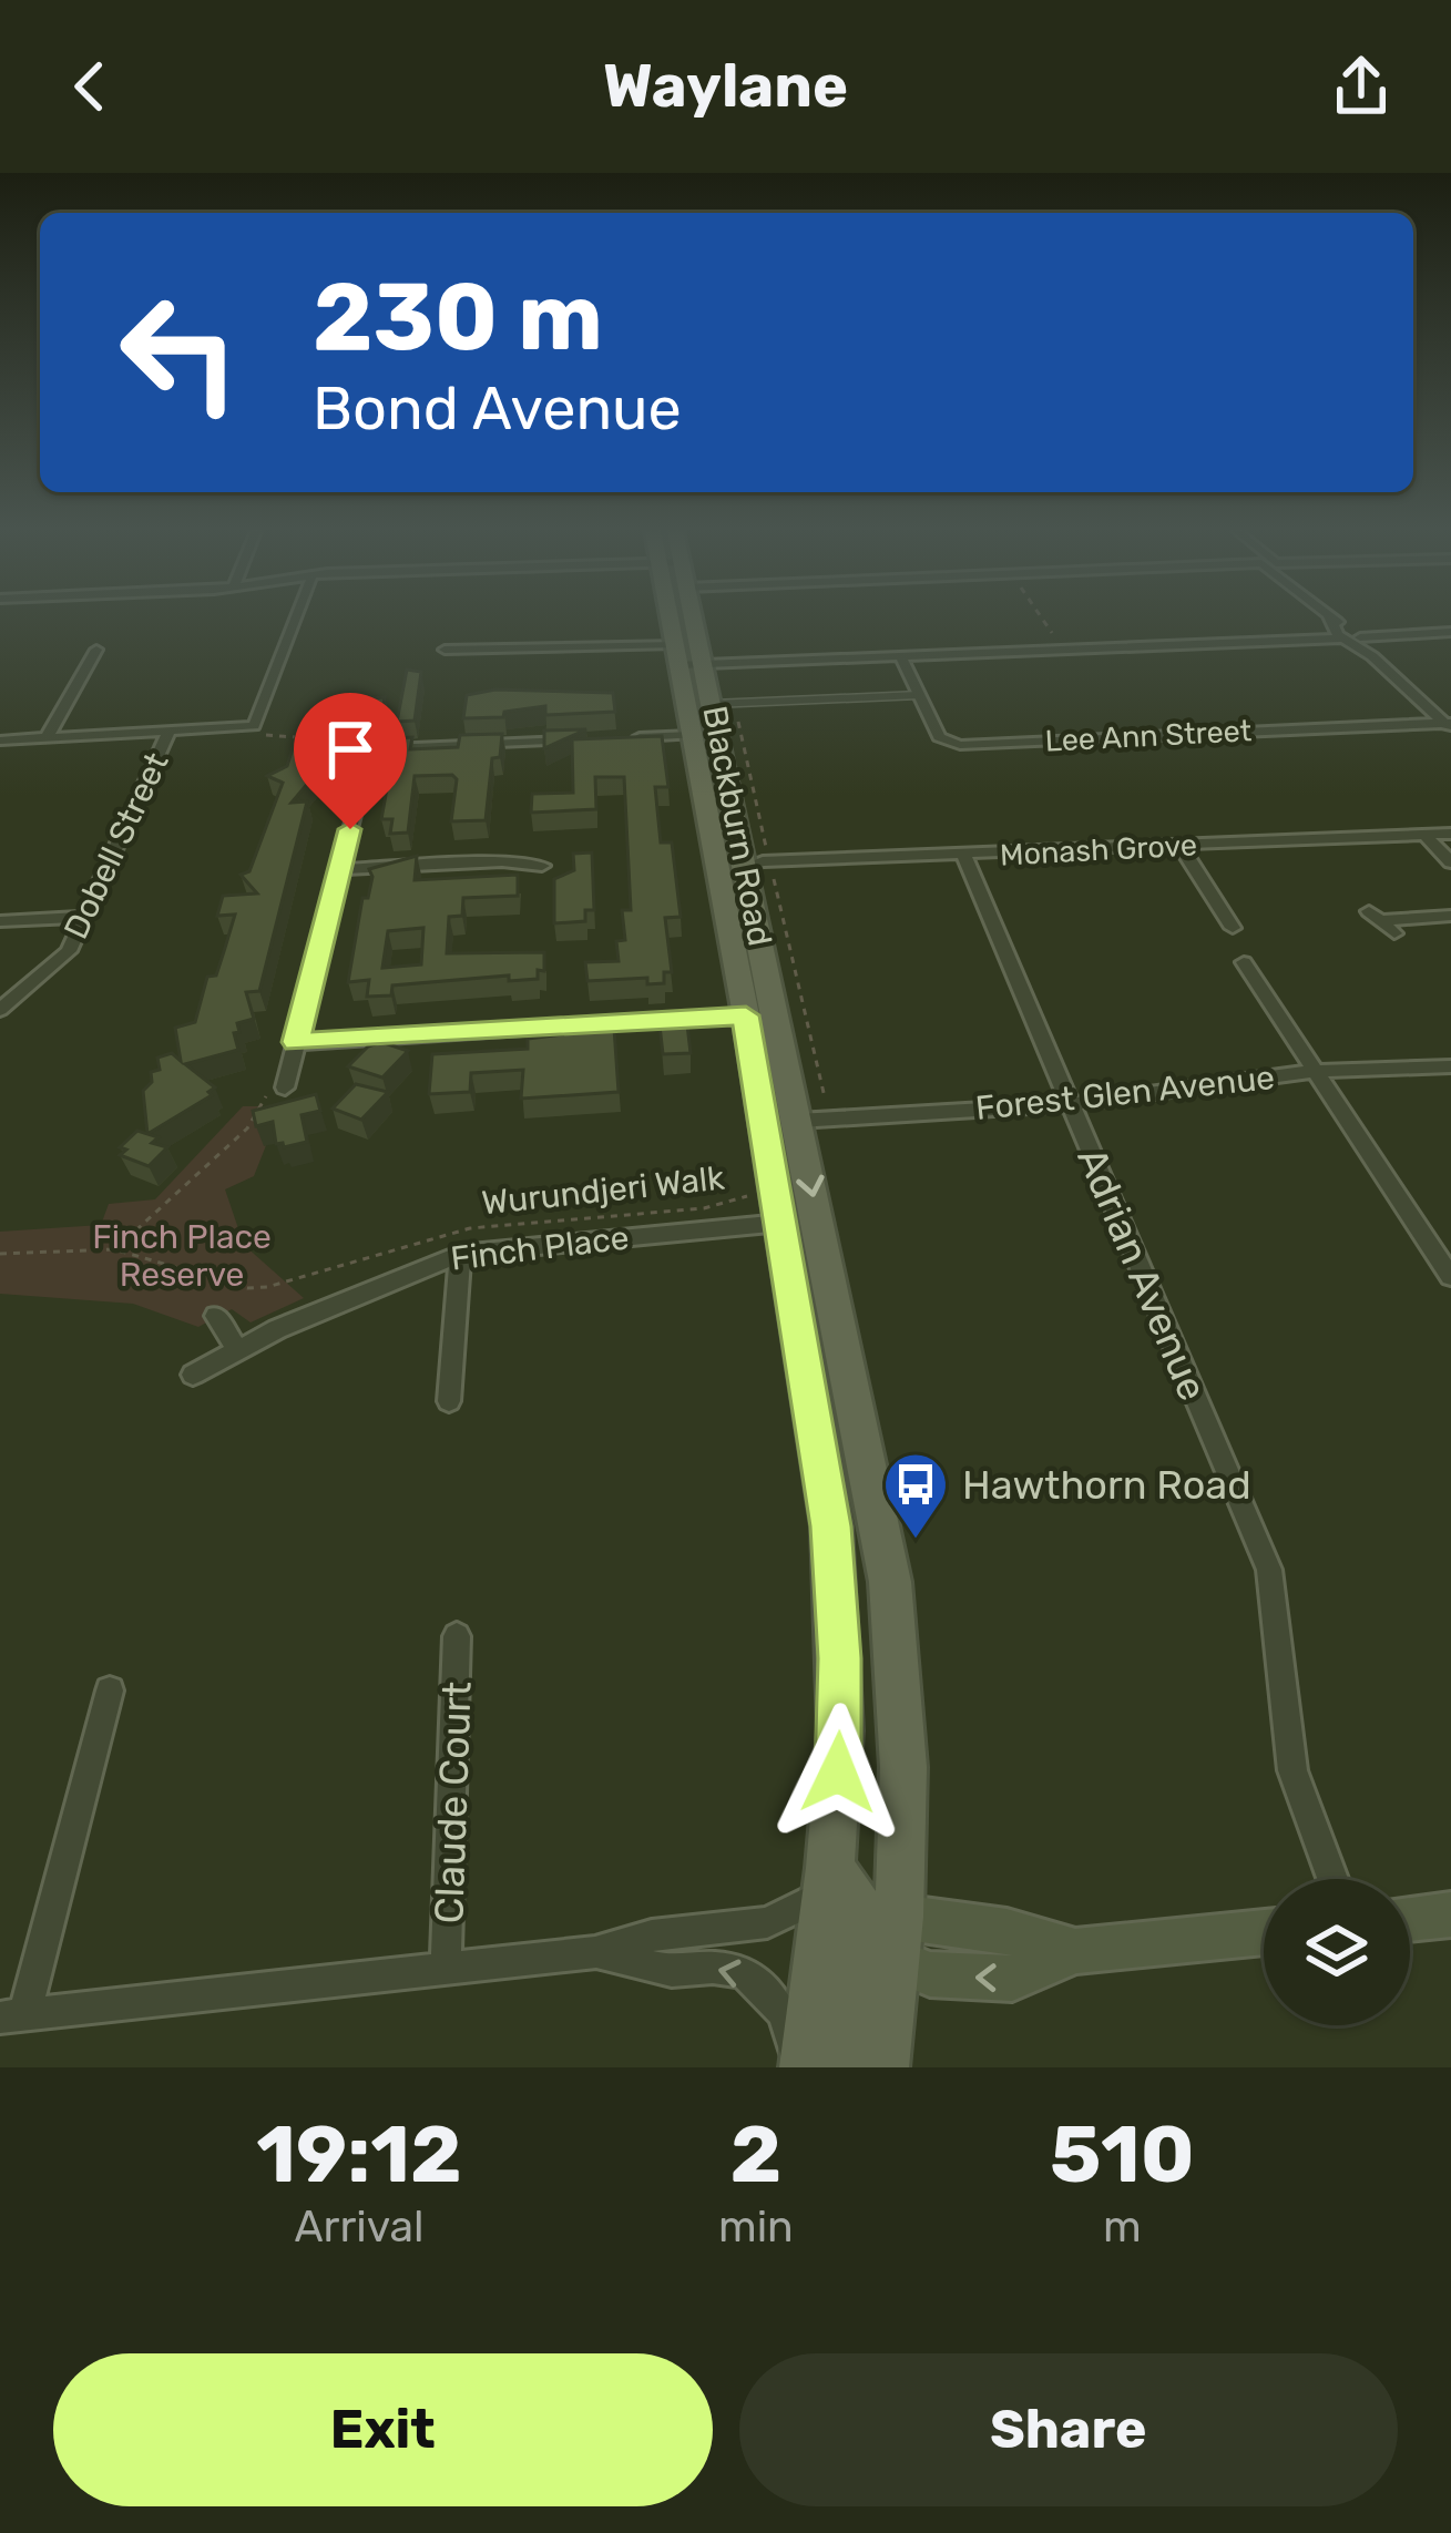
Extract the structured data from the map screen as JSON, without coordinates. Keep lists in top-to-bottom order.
{
  "streets": {
    "main road": ["Blackburn Road"],
    "street": [
      "Lee Ann Street",
      "Dobell Street",
      "Monash Grove",
      "Forest Glen Avenue",
      "Finch Place",
      "Adrian Avenue",
      "Claude Court"
    ],
    "path": ["Wurundjeri Walk"]
  },
  "crossings": [
    ["Blackburn Road", "Monash Grove"],
    ["Blackburn Road", "Forest Glen Avenue"],
    ["Blackburn Road", "Wurundjeri Walk"],
    ["Blackburn Road", "Finch Place"],
    ["Monash Grove", "Adrian Avenue"],
    ["Forest Glen Avenue", "Adrian Avenue"],
    ["Wurundjeri Walk", "Finch Place"]
  ],
  "parks": ["Finch Place Reserve"],
  "places": {
    "bus stop": ["Hawthorn Road"]
  },
  "page": {
    "header": "Waylane",
    "turn": ["230 m", "Bond Avenue"],
    "eta": [
      "19:12",
      "Arrival",
      "2",
      "min",
      "510",
      "m"
    ],
    "buttons": ["Exit", "Share"]
  }
}
